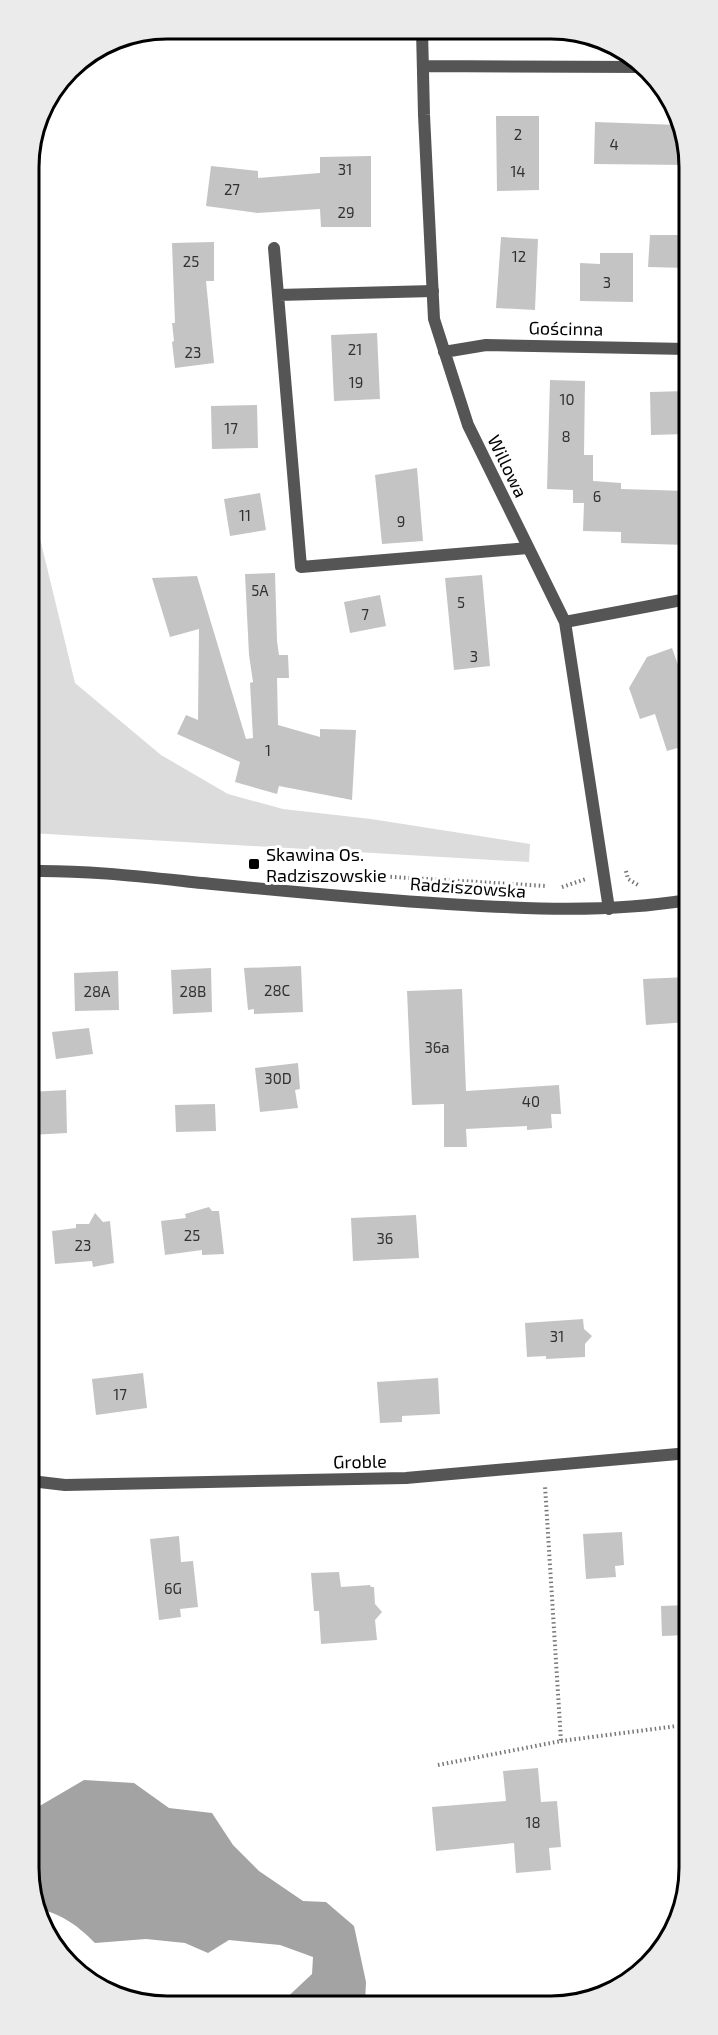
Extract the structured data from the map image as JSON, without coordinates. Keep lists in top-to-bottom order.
{
  "streets": {
    "street": [
      "Gościnna",
      "Willowa",
      "Radziszowska",
      "Groble"
    ]
  },
  "crossings": [
    ["Gościnna", "Willowa"],
    ["Willowa", "Radziszowska"]
  ],
  "places": {
    "transit": ["Skawina Os. Radziszowskie"]
  },
  "house_numbers": [
    "2",
    "4",
    "31",
    "14",
    "27",
    "29",
    "12",
    "25",
    "3",
    "21",
    "23",
    "19",
    "10",
    "17",
    "8",
    "6",
    "11",
    "9",
    "5A",
    "5",
    "7",
    "3",
    "1",
    "28C",
    "28A",
    "28B",
    "36a",
    "30D",
    "40",
    "25",
    "36",
    "23",
    "31",
    "17",
    "6G",
    "18"
  ]
}
